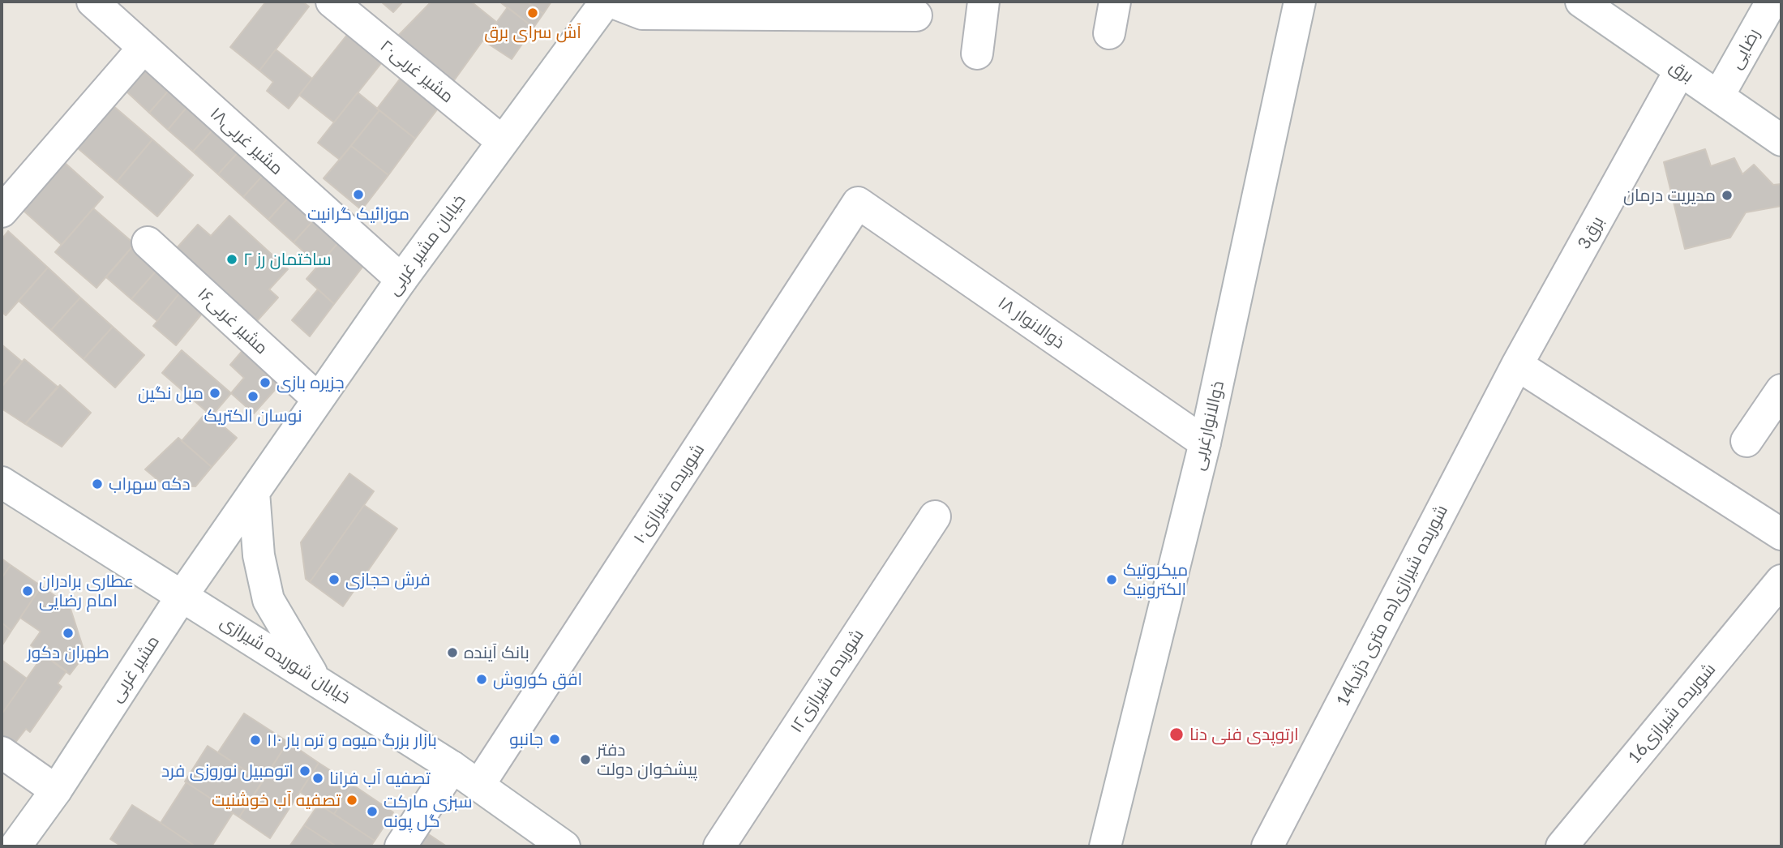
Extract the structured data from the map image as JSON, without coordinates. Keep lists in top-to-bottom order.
{
  "streets": {
    "street": [
      "رضایی",
      "مشیر غربی۲۰",
      "برق",
      "مشیر غربی۱۸",
      "3برق",
      "خیابان مشیر غربی",
      "مشیر غربی۱۶",
      "ذوالانوار ۱۸",
      "ذوالانوارغربی",
      "۱۰شوریده شیرازی",
      "14شوریده شیرازی(ده متری دژبد)",
      "خیابان شوریده شیرازی",
      "مشیر غربی",
      "شوریده شیرازی۱۲",
      "شوریده شیرازی16"
    ]
  },
  "crossings": [
    ["رضایی", "برق"],
    ["مشیر غربی۲۰", "خیابان مشیر غربی"],
    ["برق", "3برق"],
    ["مشیر غربی۱۸", "خیابان مشیر غربی"],
    ["3برق", "14شوریده شیرازی(ده متری دژبد)"],
    ["خیابان مشیر غربی", "مشیر غربی۱۶"],
    ["خیابان مشیر غربی", "مشیر غربی"],
    ["ذوالانوار ۱۸", "ذوالانوارغربی"],
    ["ذوالانوار ۱۸", "۱۰شوریده شیرازی"],
    ["۱۰شوریده شیرازی", "خیابان شوریده شیرازی"],
    ["خیابان شوریده شیرازی", "مشیر غربی"]
  ],
  "places": [
    "آش سرای برق",
    "موزائیک گرانیت",
    "مدیریت درمان",
    "ساختمان رز ۲",
    "جزیره بازی",
    "مبل نگین",
    "نوسان الکتریک",
    "دکه سهراب",
    "فرش حجازی",
    "میکروتیک الکترونیک",
    "عطاری برادران امام رضایی",
    "طهران دکور",
    "بانک آینده",
    "افق کوروش",
    "ارتوپدی فنی دنا",
    "جانبو",
    "بازار بزرگ میوه و تره بار ۱۱۰",
    "دفتر پیشخوان دولت",
    "اتومبیل نوروزی فرد",
    "تصفیه آب فرانا",
    "تصفیه آب خوشنیت",
    "سبزی مارکت گل پونه"
  ]
}
